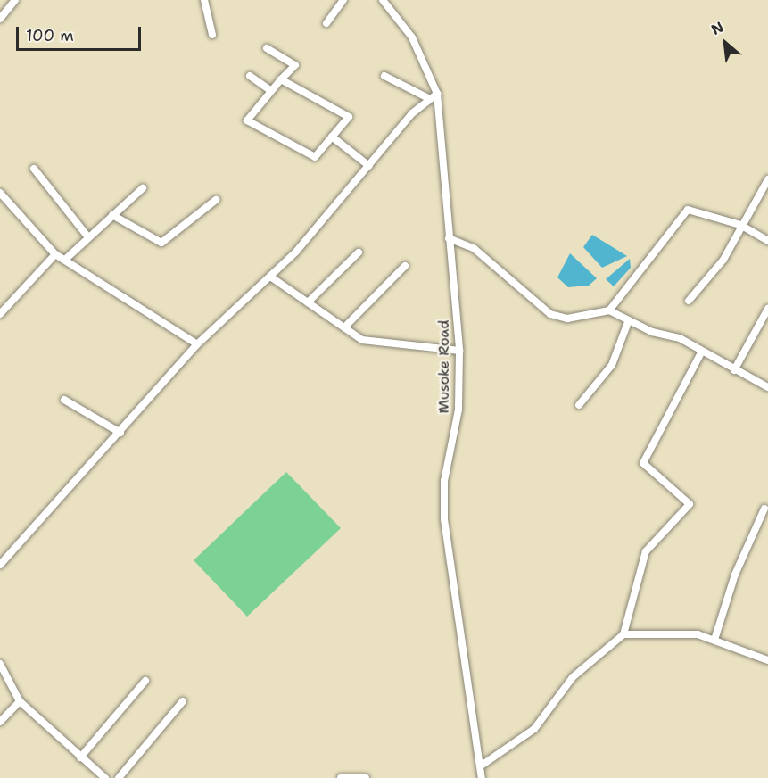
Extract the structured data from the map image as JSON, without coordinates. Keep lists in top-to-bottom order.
{
  "streets": {
    "street": ["Musoke Road"]
  },
  "scale_bar": "100 m",
  "north": "top left"
}
